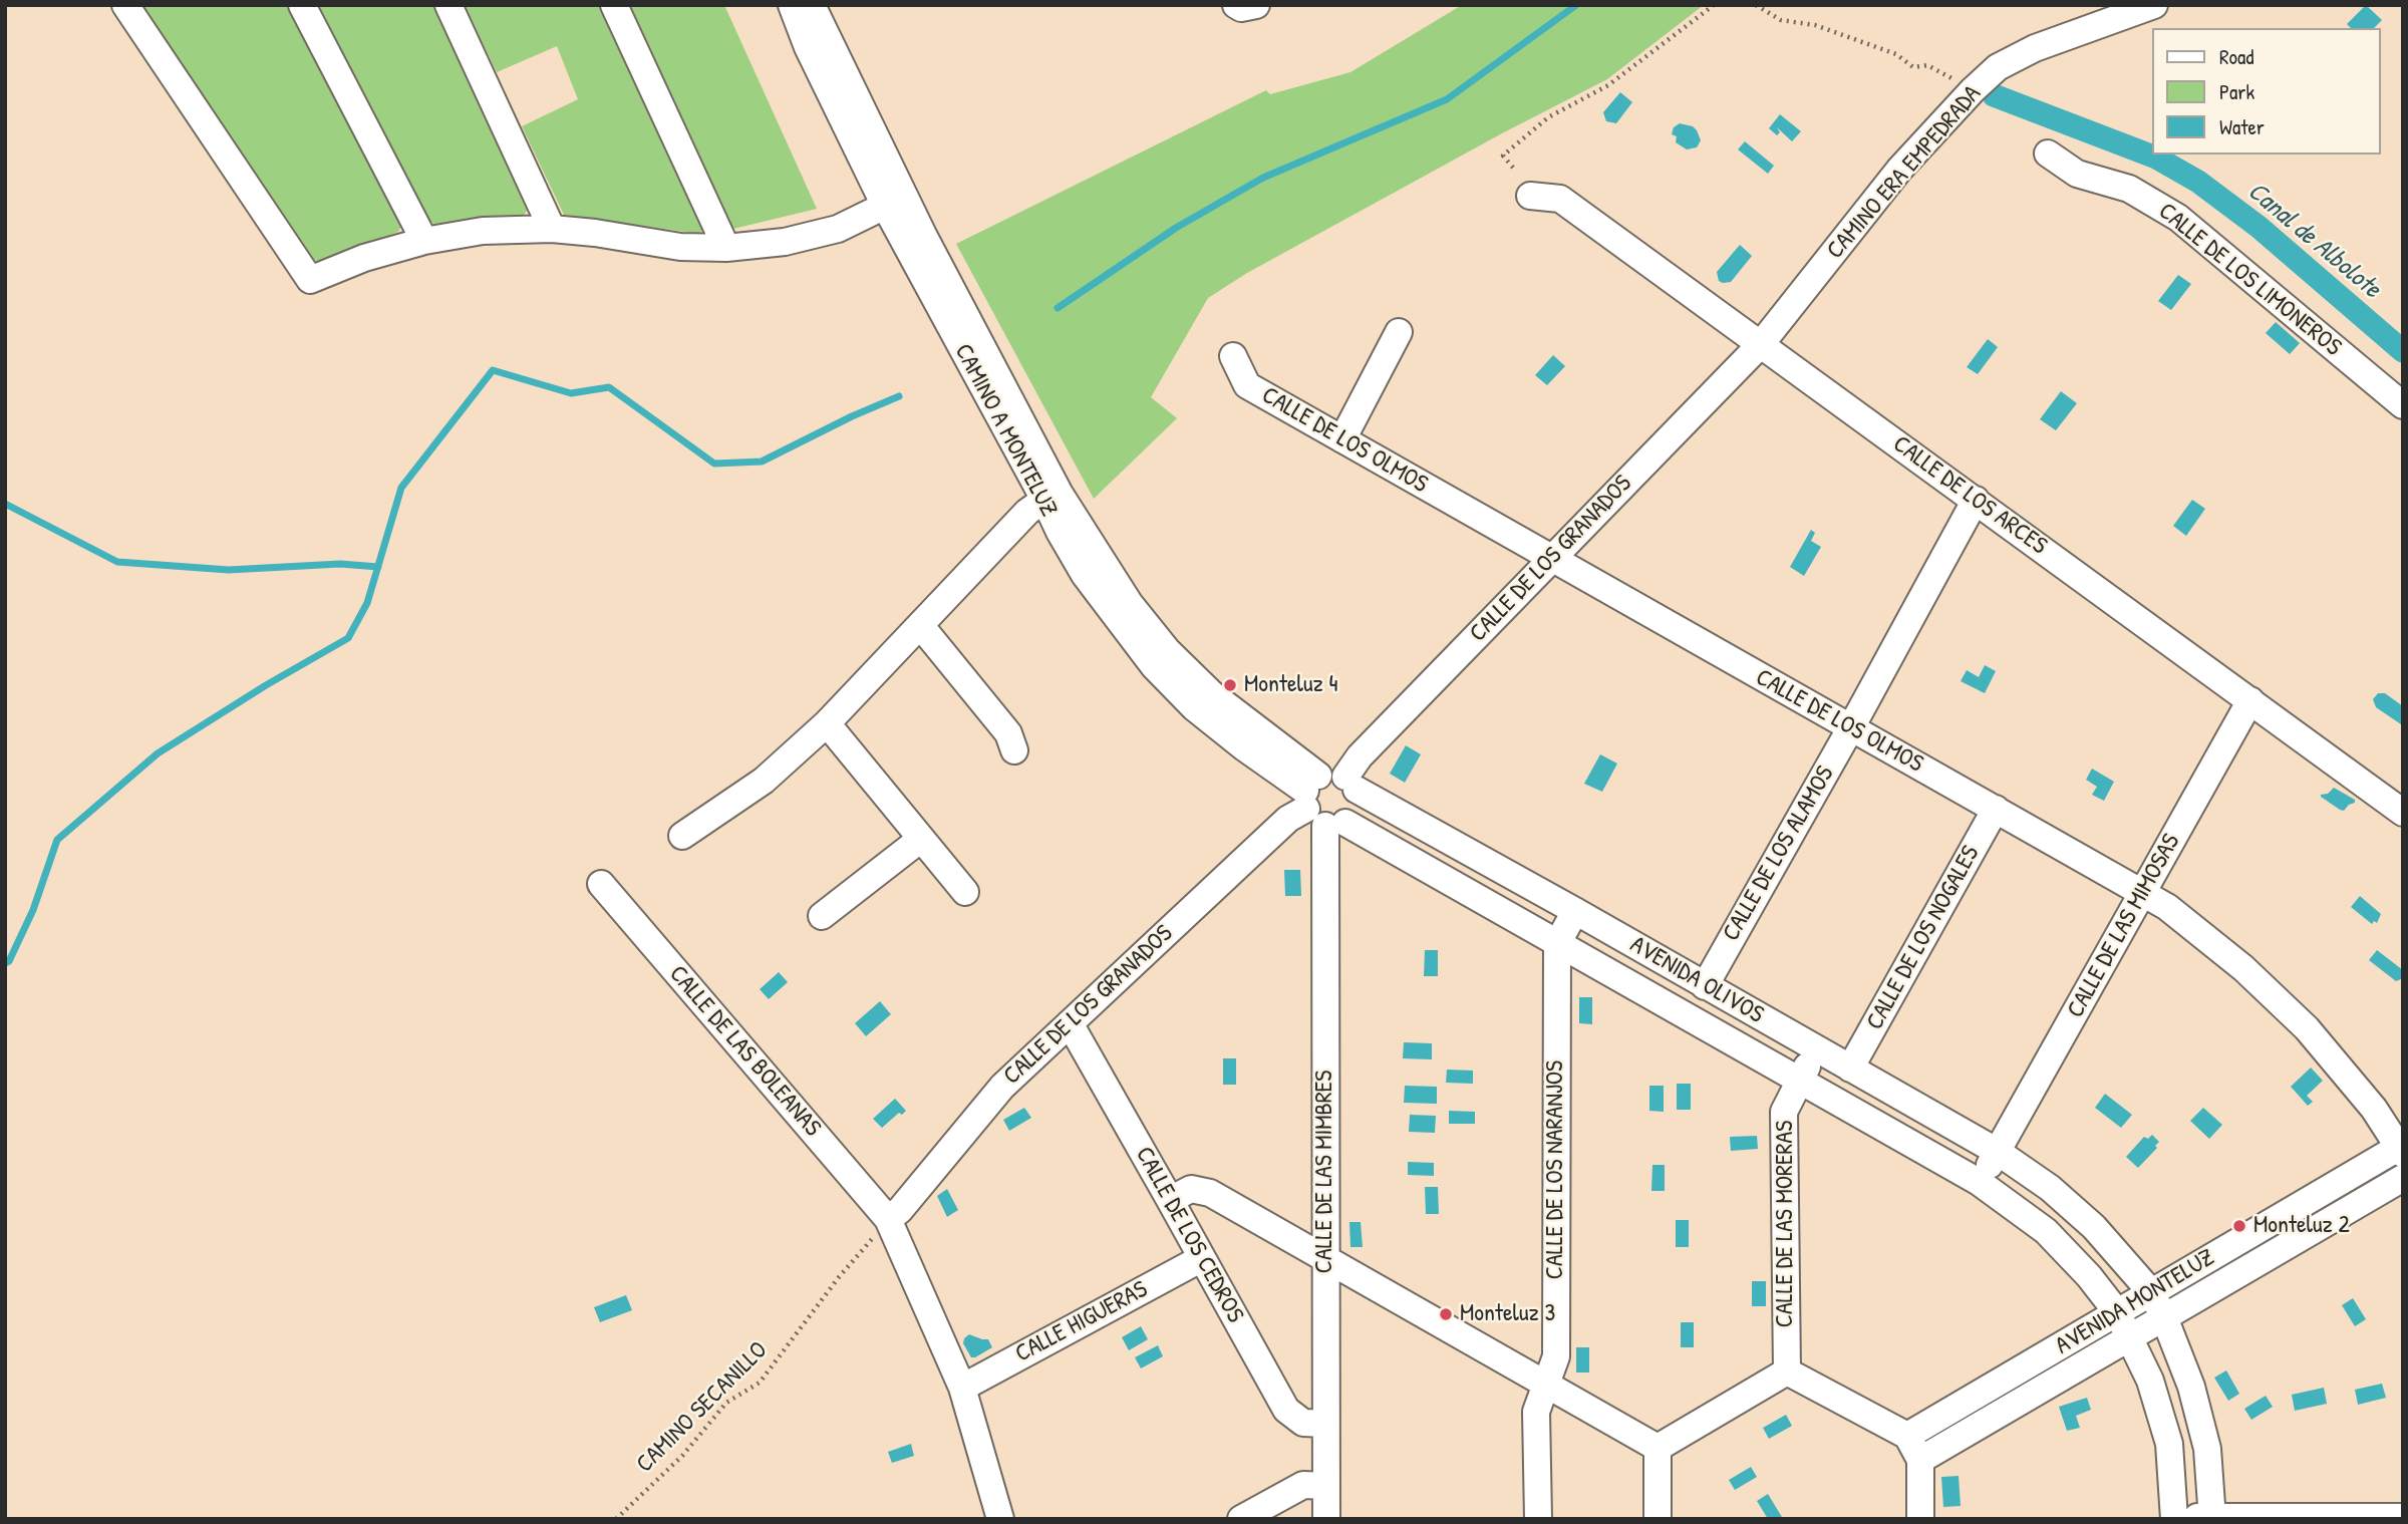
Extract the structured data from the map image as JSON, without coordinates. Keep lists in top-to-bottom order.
{
  "streets": {
    "street": [
      "CAMINO ERA EMPEDRADA",
      "CALLE DE LOS LIMONEROS",
      "CAMINO A MONTELUZ",
      "CALLE DE LOS OLMOS",
      "CALLE DE LOS ARCES",
      "CALLE DE LOS GRANADOS",
      "CALLE DE LOS ALAMOS",
      "CALLE DE LAS MIMOSAS",
      "CALLE DE LOS NOGALES",
      "AVENIDA OLIVOS",
      "CALLE DE LAS BOLEANAS",
      "CALLE DE LOS NARANJOS",
      "CALLE DE LAS MIMBRES",
      "CALLE DE LAS MORERAS",
      "CALLE DE LOS CEDROS",
      "AVENIDA MONTELUZ",
      "CALLE HIGUERAS"
    ],
    "path": ["CAMINO SECANILLO"]
  },
  "crossings": [
    ["CAMINO ERA EMPEDRADA", "CALLE DE LOS ARCES"],
    ["CAMINO ERA EMPEDRADA", "CALLE DE LOS GRANADOS"],
    ["CAMINO A MONTELUZ", "CALLE DE LOS GRANADOS"],
    ["CAMINO A MONTELUZ", "AVENIDA OLIVOS"],
    ["CAMINO A MONTELUZ", "CALLE DE LAS MIMBRES"],
    ["CALLE DE LOS OLMOS", "CALLE DE LOS GRANADOS"],
    ["CALLE DE LOS OLMOS", "CALLE DE LOS ALAMOS"],
    ["CALLE DE LOS OLMOS", "CALLE DE LAS MIMOSAS"],
    ["CALLE DE LOS OLMOS", "CALLE DE LOS NOGALES"],
    ["CALLE DE LOS OLMOS", "AVENIDA MONTELUZ"],
    ["CALLE DE LOS ARCES", "CALLE DE LOS GRANADOS"],
    ["CALLE DE LOS ARCES", "CALLE DE LOS ALAMOS"],
    ["CALLE DE LOS ARCES", "CALLE DE LAS MIMOSAS"],
    ["CALLE DE LOS GRANADOS", "AVENIDA OLIVOS"],
    ["CALLE DE LOS GRANADOS", "CALLE DE LAS BOLEANAS"],
    ["CALLE DE LOS GRANADOS", "CALLE DE LAS MIMBRES"],
    ["CALLE DE LOS GRANADOS", "CALLE DE LOS CEDROS"],
    ["CALLE DE LOS GRANADOS", "CAMINO SECANILLO"],
    ["CALLE DE LOS ALAMOS", "AVENIDA OLIVOS"],
    ["CALLE DE LAS MIMOSAS", "AVENIDA OLIVOS"],
    ["CALLE DE LOS NOGALES", "AVENIDA OLIVOS"],
    ["AVENIDA OLIVOS", "CALLE DE LOS NARANJOS"],
    ["AVENIDA OLIVOS", "CALLE DE LAS MIMBRES"],
    ["AVENIDA OLIVOS", "CALLE DE LAS MORERAS"],
    ["AVENIDA OLIVOS", "AVENIDA MONTELUZ"],
    ["CALLE DE LAS BOLEANAS", "CALLE HIGUERAS"],
    ["CALLE DE LAS BOLEANAS", "CAMINO SECANILLO"],
    ["CALLE DE LAS MIMBRES", "CALLE DE LOS CEDROS"],
    ["CALLE DE LOS CEDROS", "CALLE HIGUERAS"]
  ],
  "water": ["Canal de Albolote"],
  "places": ["Monteluz 4", "Monteluz 2", "Monteluz 3"],
  "legend": ["Road", "Park", "Water"]
}
